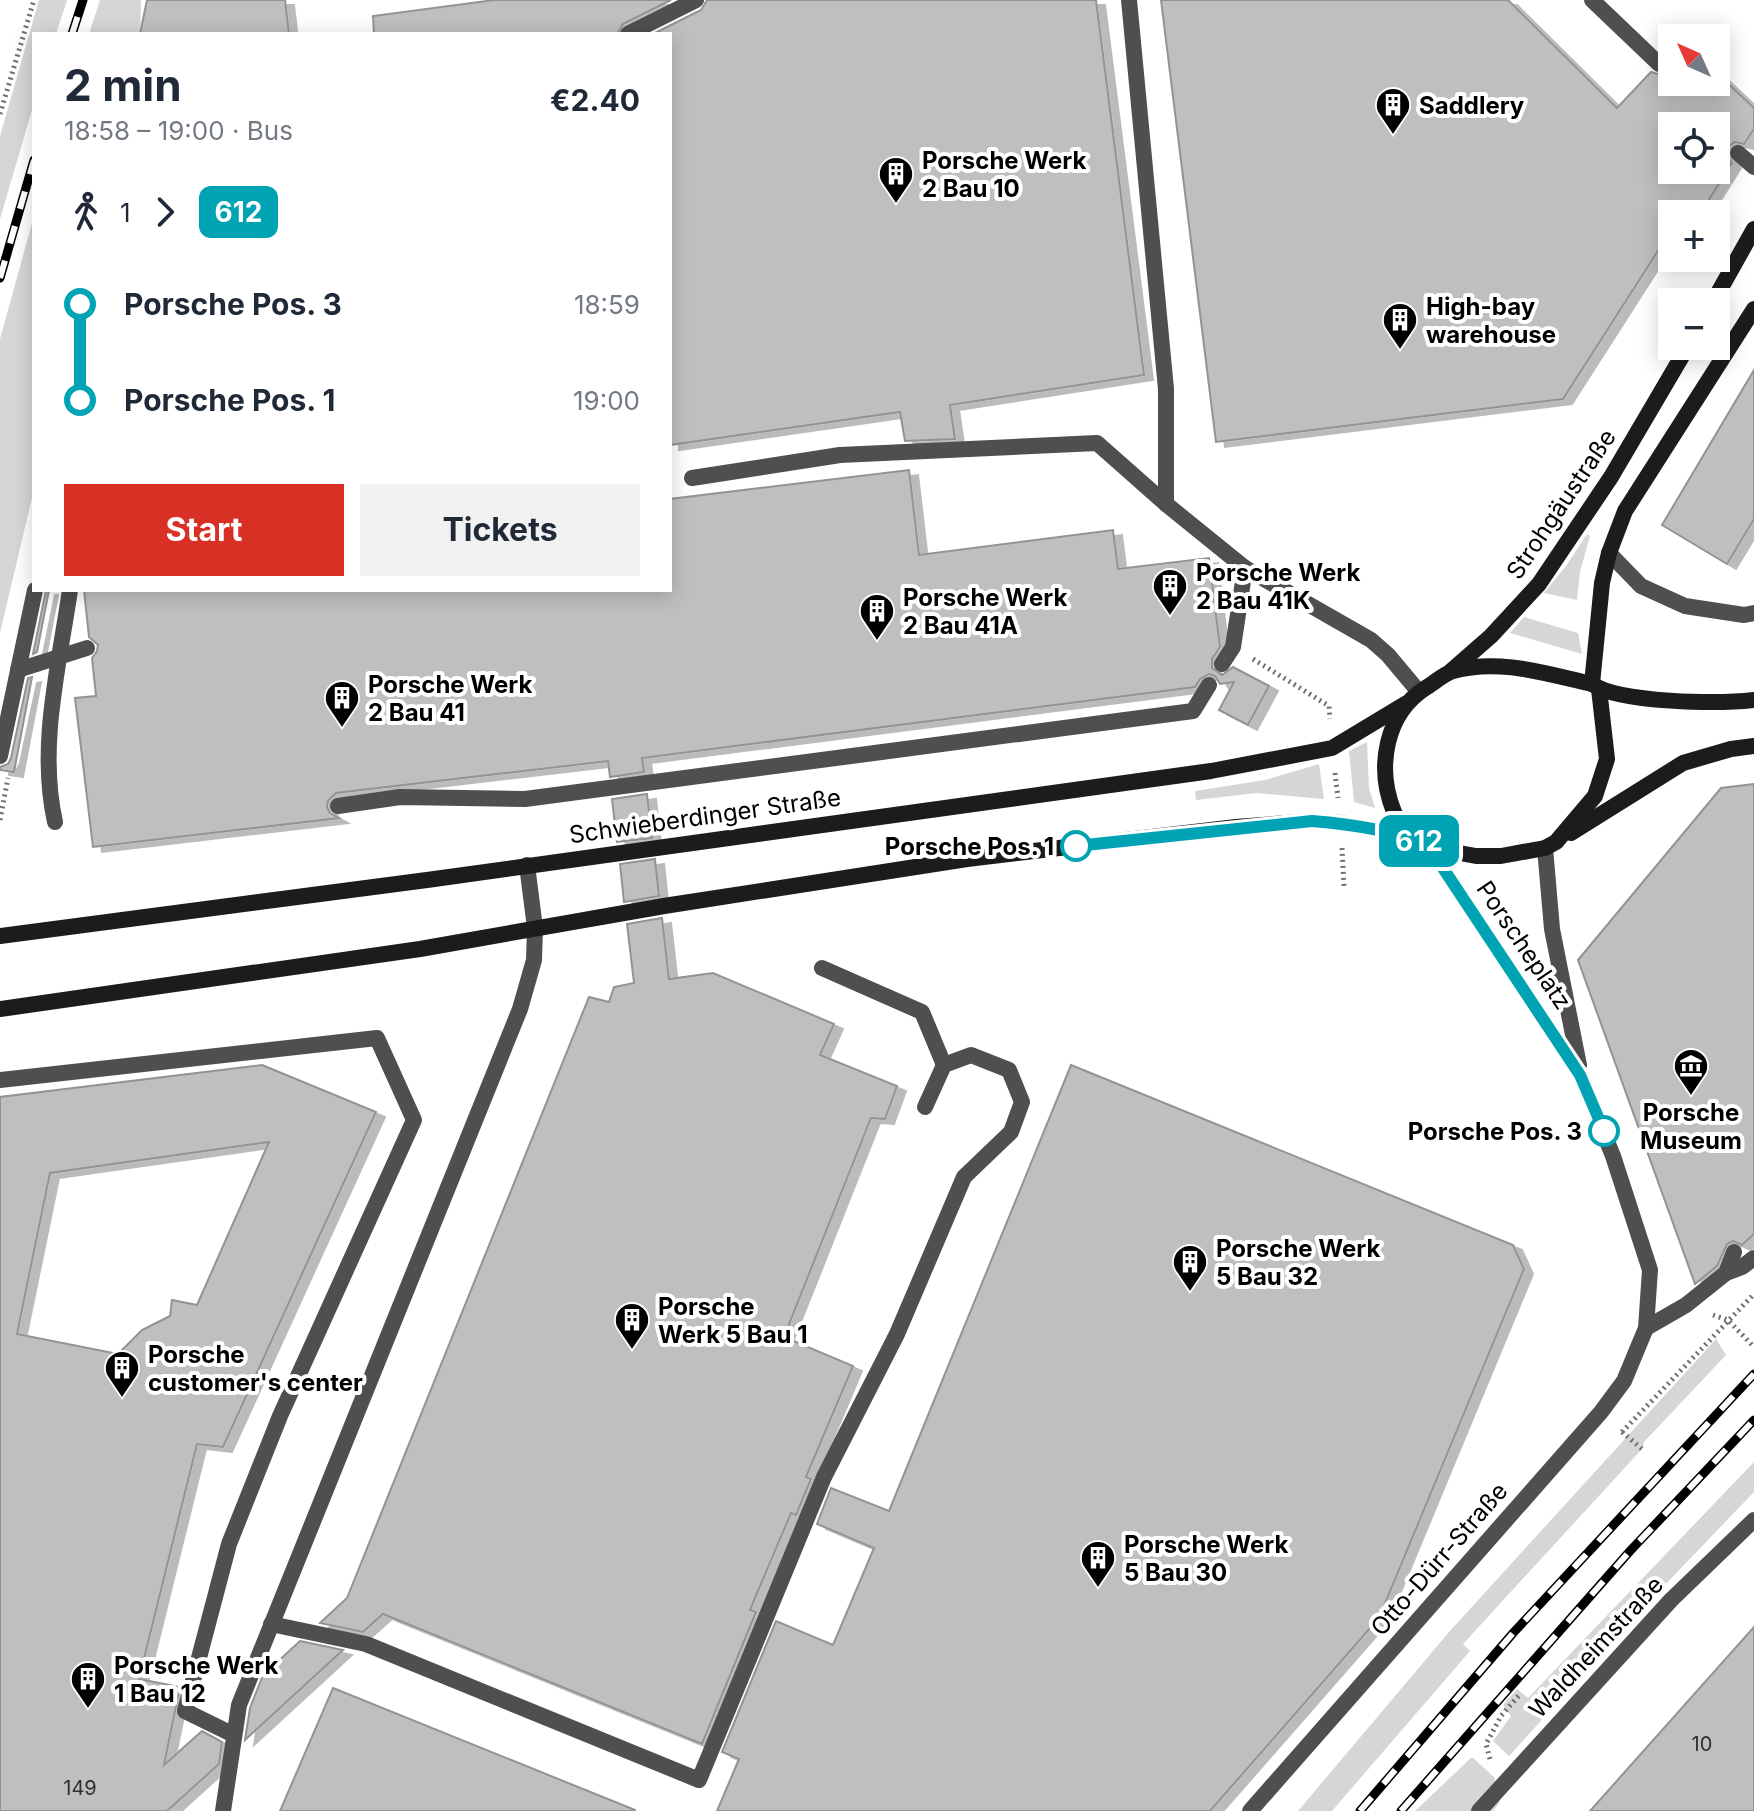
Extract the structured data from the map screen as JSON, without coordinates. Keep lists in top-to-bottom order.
{
  "streets": {
    "main road": ["Strohgäustraße", "Schwieberdinger Straße", "Porscheplatz"],
    "street": ["Otto-Dürr-Straße", "Waldheimstraße"]
  },
  "crossings": [
    ["Strohgäustraße", "Schwieberdinger Straße"],
    ["Strohgäustraße", "Porscheplatz"],
    ["Schwieberdinger Straße", "Porscheplatz"],
    ["Porscheplatz", "Otto-Dürr-Straße"]
  ],
  "places": {
    "building": [
      "Saddlery",
      "Porsche Werk 2 Bau 10",
      "High-bay warehouse",
      "Porsche Werk 2 Bau 41K",
      "Porsche Werk 2 Bau 41A",
      "Porsche Werk 2 Bau 41",
      "Porsche Werk 5 Bau 32",
      "Porsche Werk 5 Bau 1",
      "Porsche customer's center",
      "Porsche Werk 5 Bau 30",
      "Porsche Werk 1 Bau 12"
    ],
    "other": ["Porsche Pos. 1", "Porsche Pos. 3"],
    "museum": ["Porsche Museum"]
  },
  "lines": ["bus line 612"],
  "house_numbers": ["10", "149"],
  "north": "top left",
  "page": {
    "on_map": "612",
    "map_buttons": ["+", "−"],
    "heading": ["2 min", "18:58 – 19:00 · Bus", "€2.40"],
    "legs": ["1", "612"],
    "list": [
      {
        "name": "Porsche Pos. 3",
        "value": "18:59"
      },
      {
        "name": "Porsche Pos. 1",
        "value": "19:00"
      }
    ],
    "buttons": ["Start", "Tickets"]
  }
}
